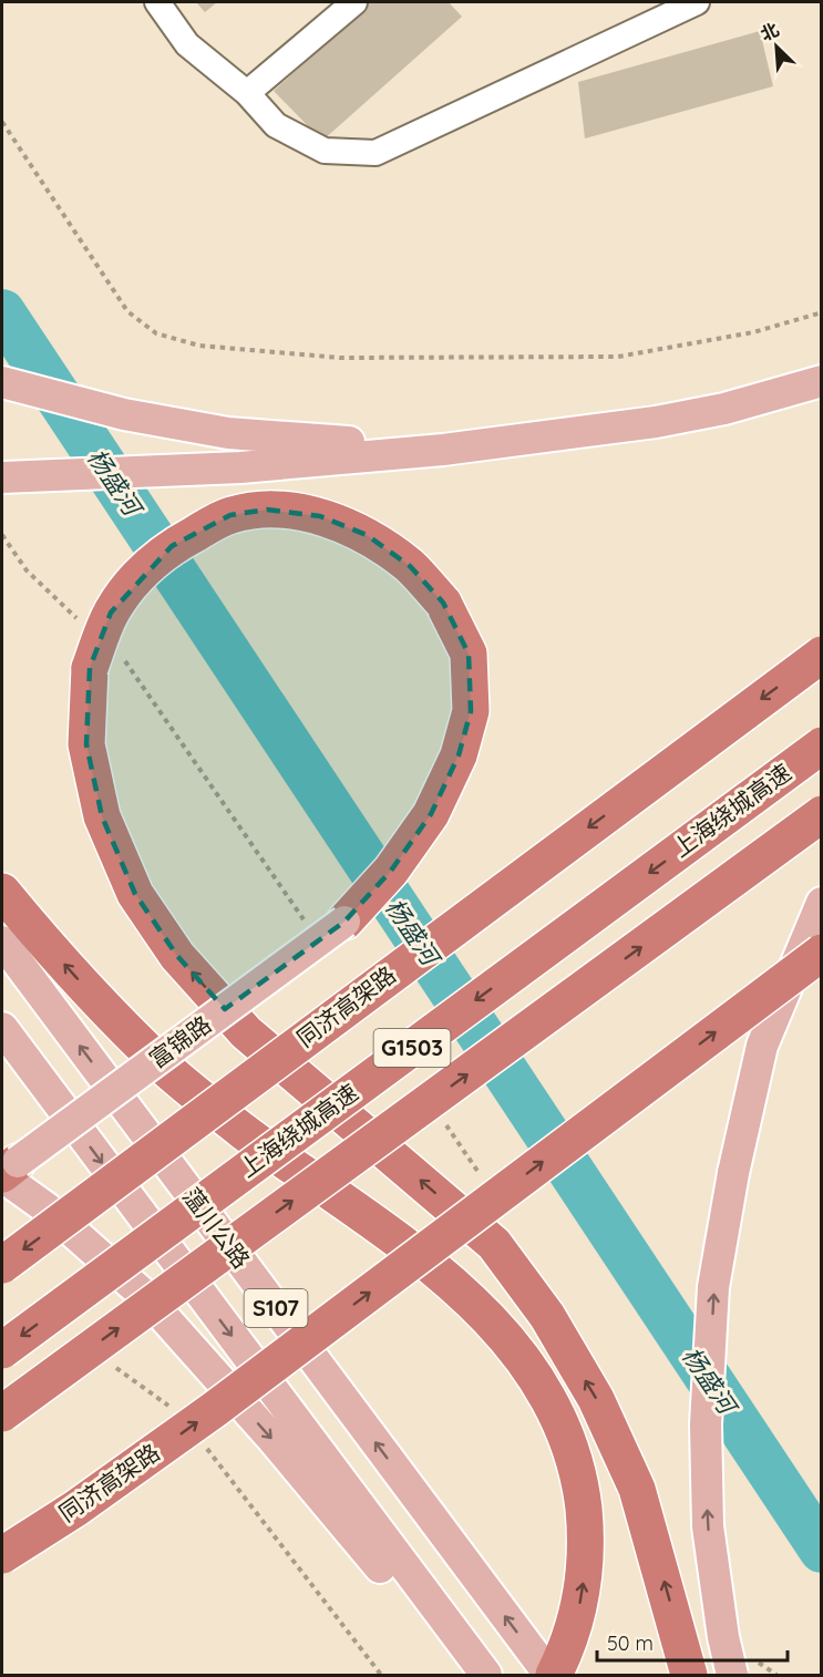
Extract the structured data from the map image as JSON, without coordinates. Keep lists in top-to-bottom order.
{
  "streets": {
    "highway": ["上海绕城高速", "同济高架路", "G1503"],
    "main road": ["富锦路", "蕰川公路", "S107"]
  },
  "water": ["杨盛河"],
  "scale_bar": "50 m",
  "north": "top left"
}
